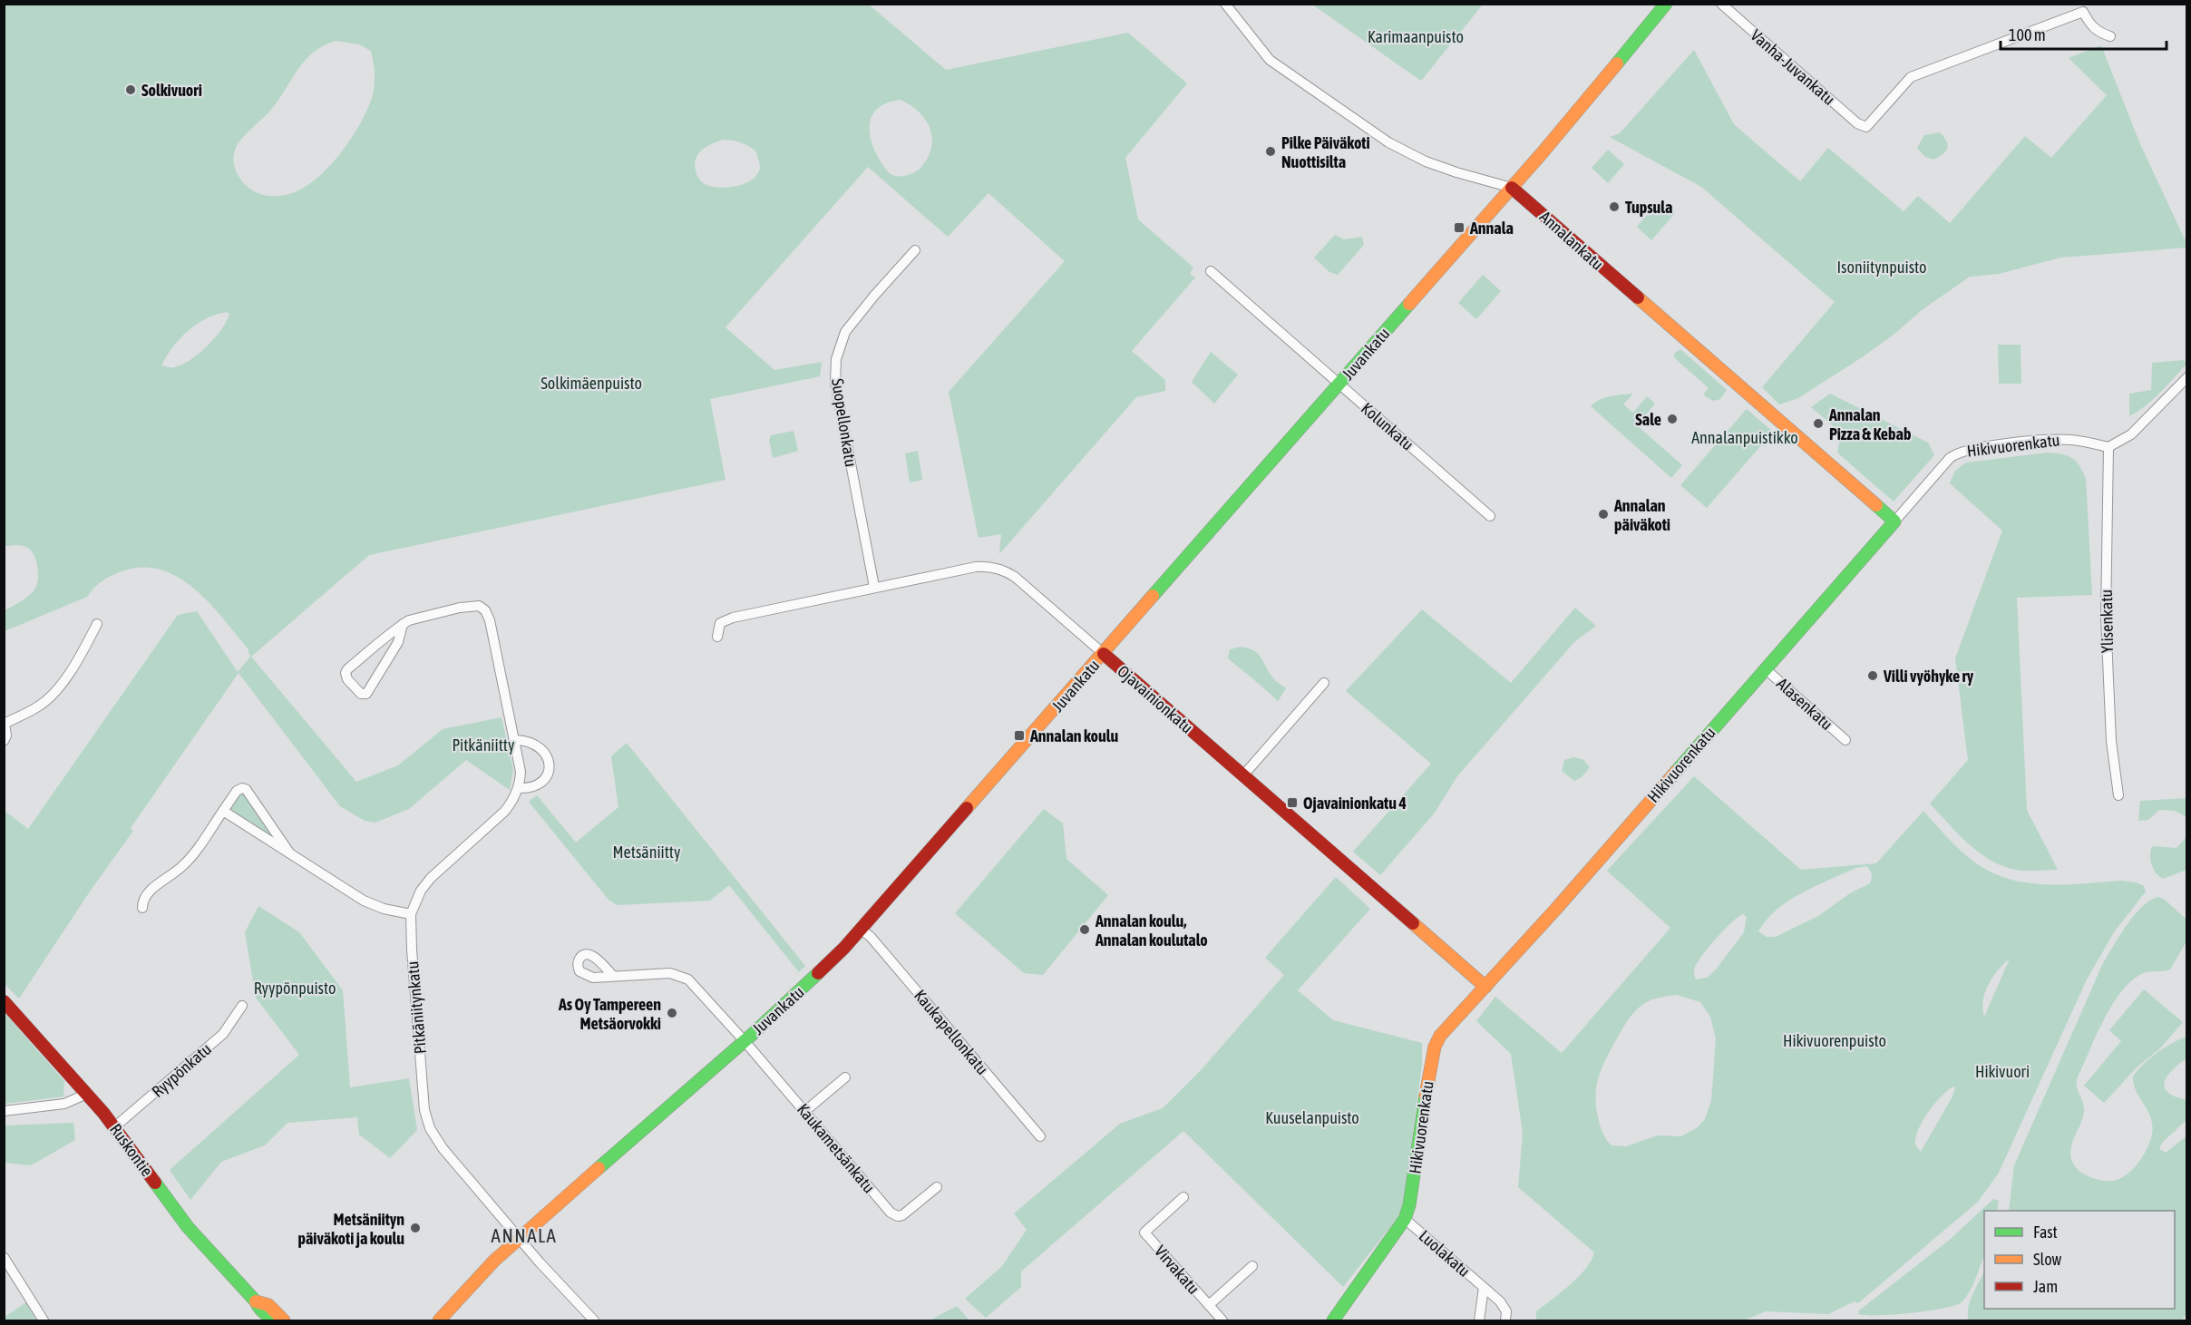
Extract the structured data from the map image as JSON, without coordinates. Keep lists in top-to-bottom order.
{
  "streets": {
    "main road": [
      "Annalankatu",
      "Juvankatu",
      "Hikivuorenkatu",
      "Ojavainionkatu",
      "Ruskontie"
    ],
    "street": [
      "Vanha-Juvankatu",
      "Suopellonkatu",
      "Kolunkatu",
      "Ylisenkatu",
      "Alasenkatu",
      "Pitkäniitynkatu",
      "Kaukapellonkatu",
      "Ryypönkatu",
      "Kaukametsänkatu",
      "Luolakatu",
      "Virvakatu"
    ]
  },
  "crossings": [
    ["Annalankatu", "Juvankatu"],
    ["Annalankatu", "Hikivuorenkatu"],
    ["Juvankatu", "Kolunkatu"],
    ["Juvankatu", "Ojavainionkatu"],
    ["Juvankatu", "Pitkäniitynkatu"],
    ["Juvankatu", "Kaukapellonkatu"],
    ["Juvankatu", "Kaukametsänkatu"],
    ["Suopellonkatu", "Ojavainionkatu"],
    ["Hikivuorenkatu", "Ylisenkatu"],
    ["Hikivuorenkatu", "Ojavainionkatu"],
    ["Hikivuorenkatu", "Alasenkatu"],
    ["Hikivuorenkatu", "Luolakatu"],
    ["Ryypönkatu", "Ruskontie"]
  ],
  "districts": ["ANNALA"],
  "parks": [
    "Karimaanpuisto",
    "Isoniitynpuisto",
    "Solkimäenpuisto",
    "Annalanpuistikko",
    "Pitkäniitty",
    "Metsäniitty",
    "Ryypönpuisto",
    "Hikivuorenpuisto",
    "Hikivuori",
    "Kuuselanpuisto"
  ],
  "places": {
    "other": [
      "Solkivuori",
      "Pilke Päiväkoti Nuottisilta",
      "Tupsula",
      "Sale",
      "Annalan Pizza & Kebab",
      "Annalan päiväkoti",
      "Villi vyöhyke ry",
      "Annalan koulu, Annalan koulutalo",
      "As Oy Tampereen Metsäorvokki",
      "Metsäniityn päiväkoti ja koulu"
    ],
    "transit": ["Annala", "Annalan koulu", "Ojavainionkatu 4"]
  },
  "legend": ["Fast", "Slow", "Jam"],
  "scale_bar": "100 m"
}
